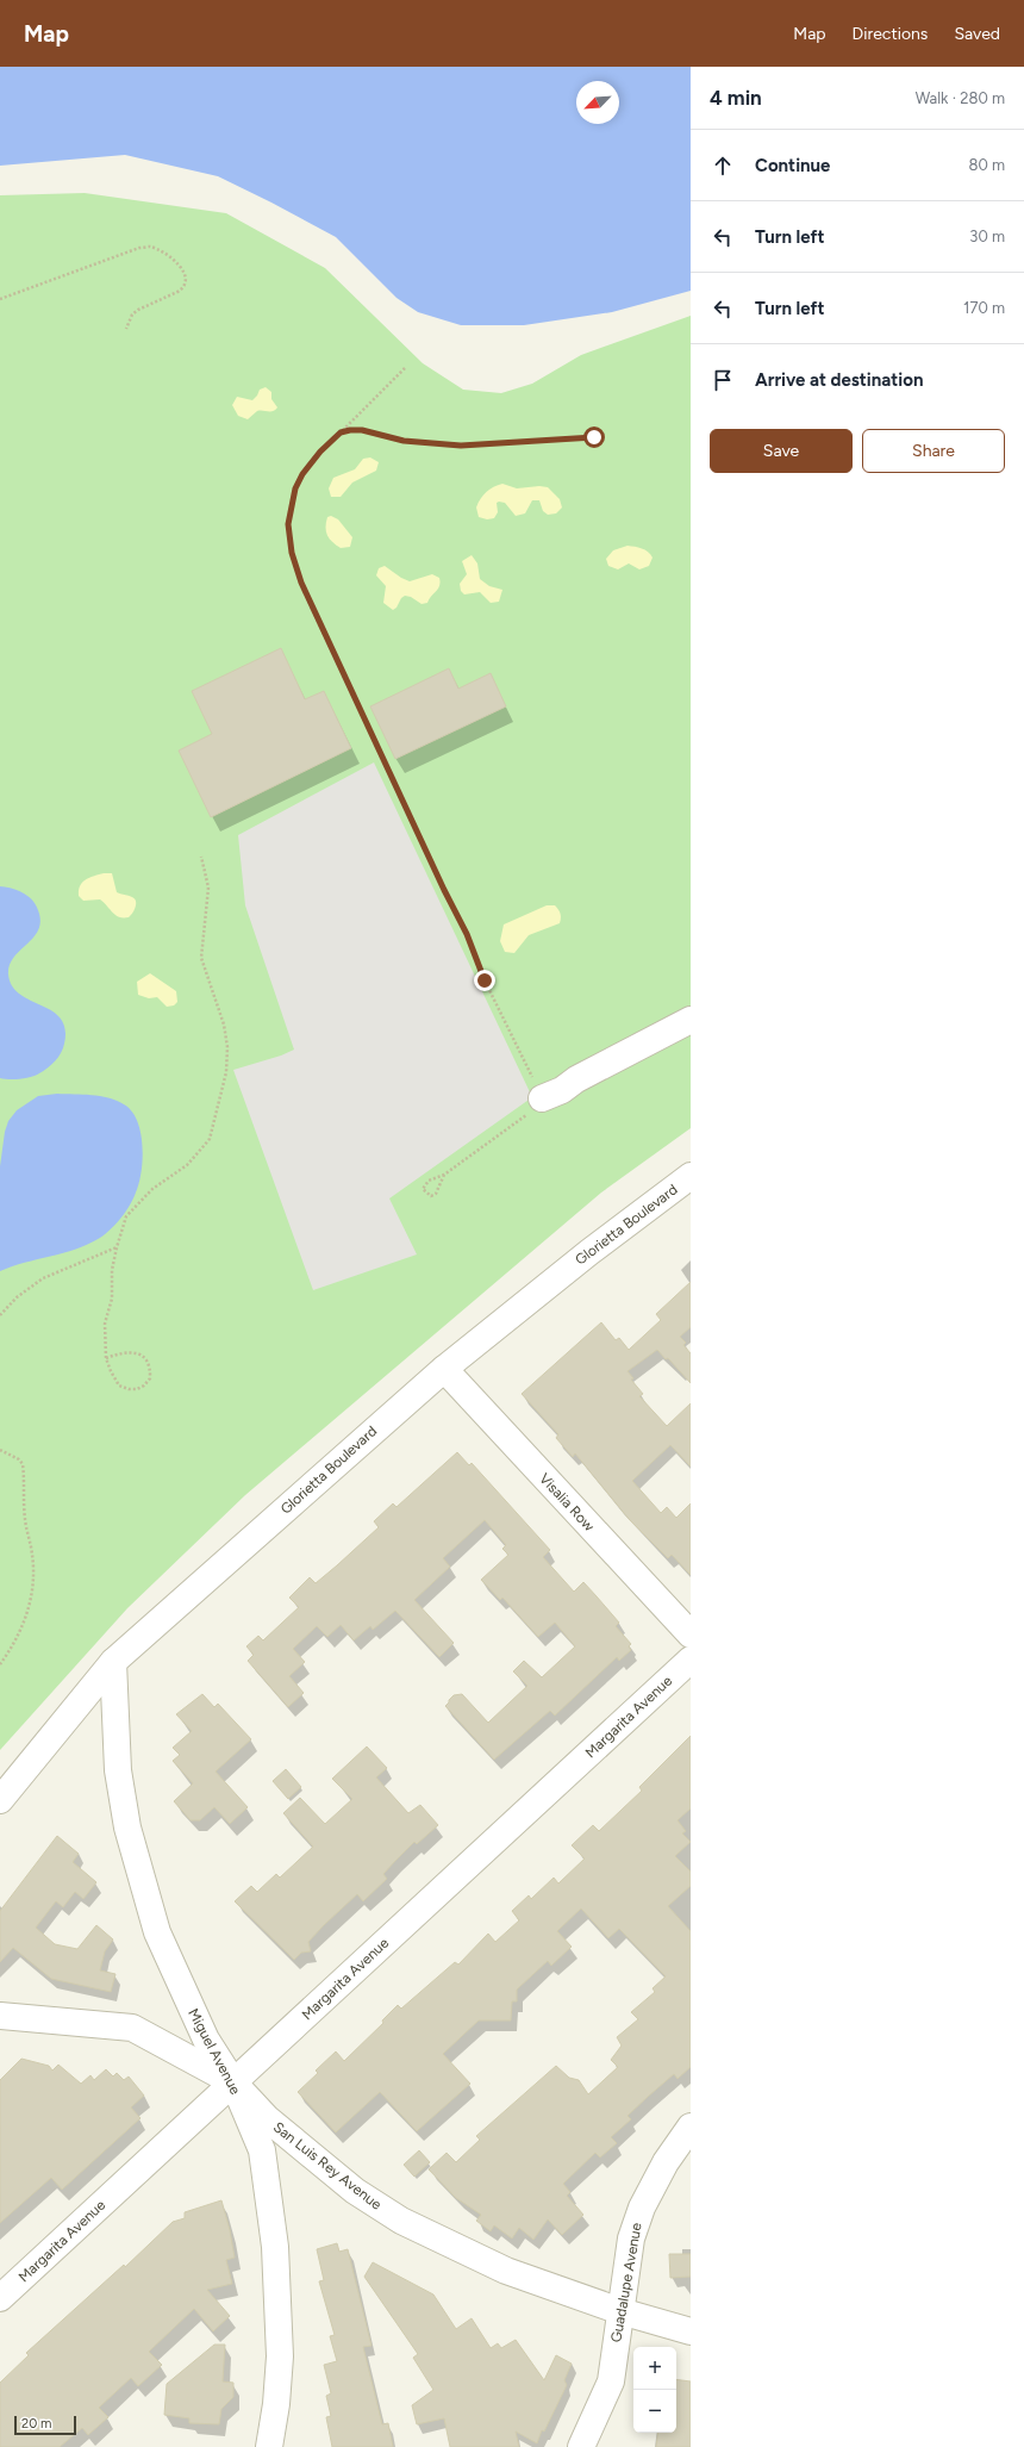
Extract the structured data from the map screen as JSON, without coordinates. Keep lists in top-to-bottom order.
{
  "streets": {
    "street": [
      "Glorietta Boulevard",
      "Visalia Row",
      "Margarita Avenue",
      "Miguel Avenue",
      "San Luis Rey Avenue",
      "Guadalupe Avenue"
    ]
  },
  "crossings": [
    ["Glorietta Boulevard", "Visalia Row"],
    ["Glorietta Boulevard", "Miguel Avenue"],
    ["Margarita Avenue", "Miguel Avenue"],
    ["Margarita Avenue", "San Luis Rey Avenue"],
    ["Miguel Avenue", "San Luis Rey Avenue"],
    ["San Luis Rey Avenue", "Guadalupe Avenue"]
  ],
  "scale_bar": "20 m",
  "north": "bottom left",
  "page": {
    "header": "Map",
    "nav": ["Map", "Directions", "Saved"],
    "heading": ["4 min", "Walk · 280 m"],
    "list": [
      ["Continue", "80 m"],
      ["Turn left", "30 m"],
      ["Turn left", "170 m"],
      "Arrive at destination"
    ],
    "buttons": ["Save", "Share"],
    "map_buttons": ["+", "−"],
    "scale": "20 m"
  }
}
